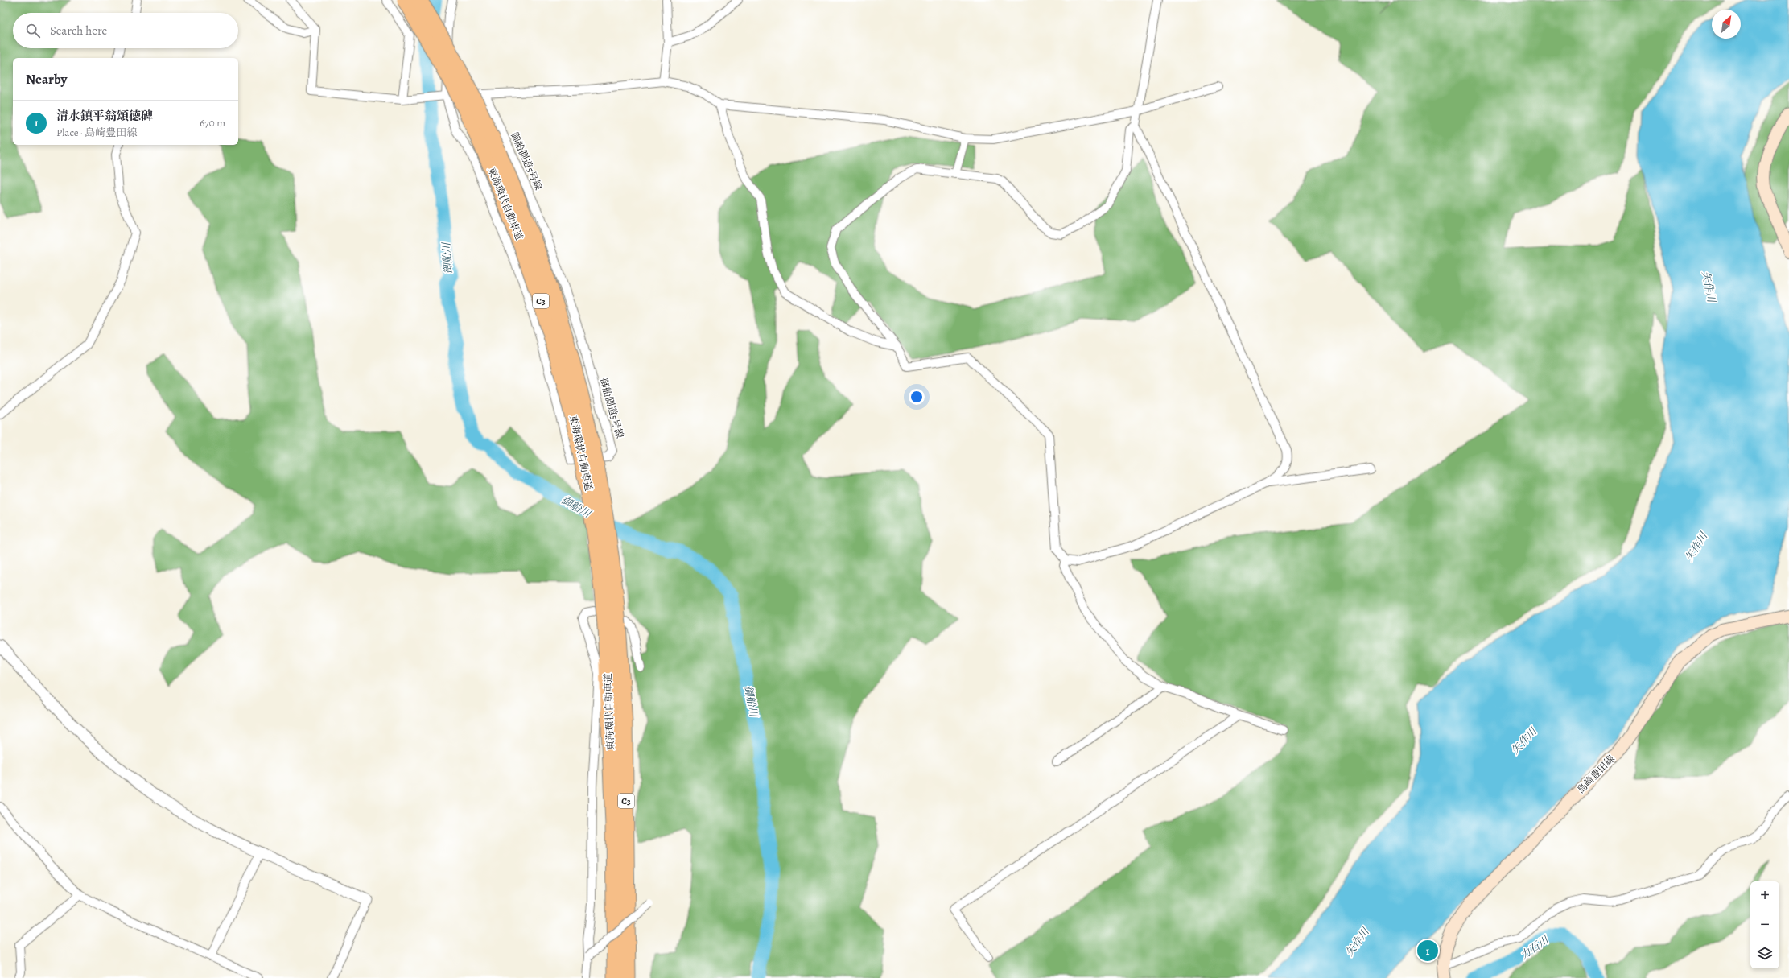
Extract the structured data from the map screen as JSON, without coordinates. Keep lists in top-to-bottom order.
{
  "streets": {
    "highway": ["東海環状自動車道", "C3"],
    "main road": ["島崎豊田線"],
    "street": ["御船側道5号線"]
  },
  "water": ["御船川", "矢作川", "力石川"],
  "north": "top right",
  "page": {
    "search": "Search here",
    "heading": "Nearby",
    "list": [
      {
        "mark": "1",
        "name": "清水鎮平翁頌徳碑",
        "note": "Place · 島崎豊田線",
        "value": "670 m"
      }
    ],
    "map_buttons": ["+", "−"],
    "pins": "1"
  }
}
